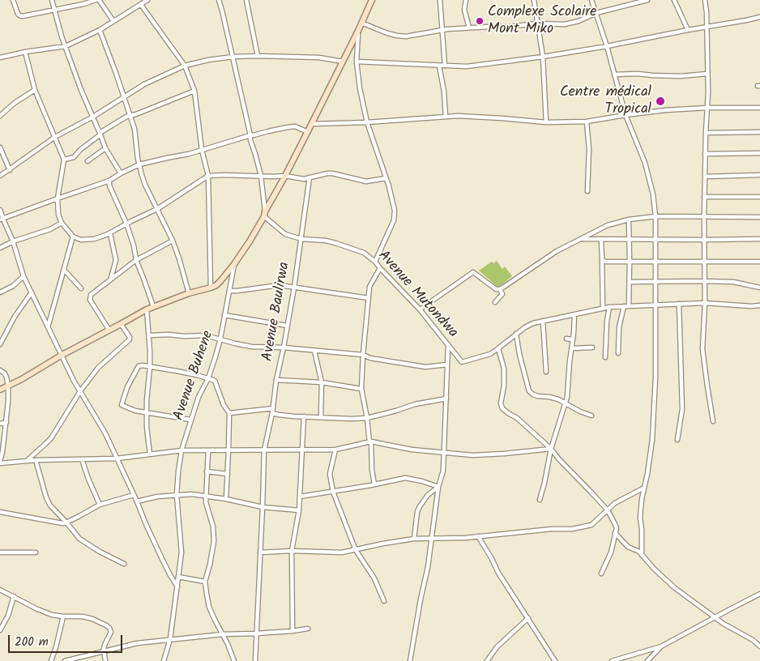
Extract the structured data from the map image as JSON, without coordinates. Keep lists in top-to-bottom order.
{
  "streets": {
    "street": ["Avenue Mutondwa", "Avenue Baulirwa", "Avenue Buhene"]
  },
  "crossings": [
    ["Avenue Mutondwa", "Avenue Baulirwa"]
  ],
  "places": ["Complexe Scolaire Mont Miko", "Centre médical Tropical"],
  "scale_bar": "200 m"
}
